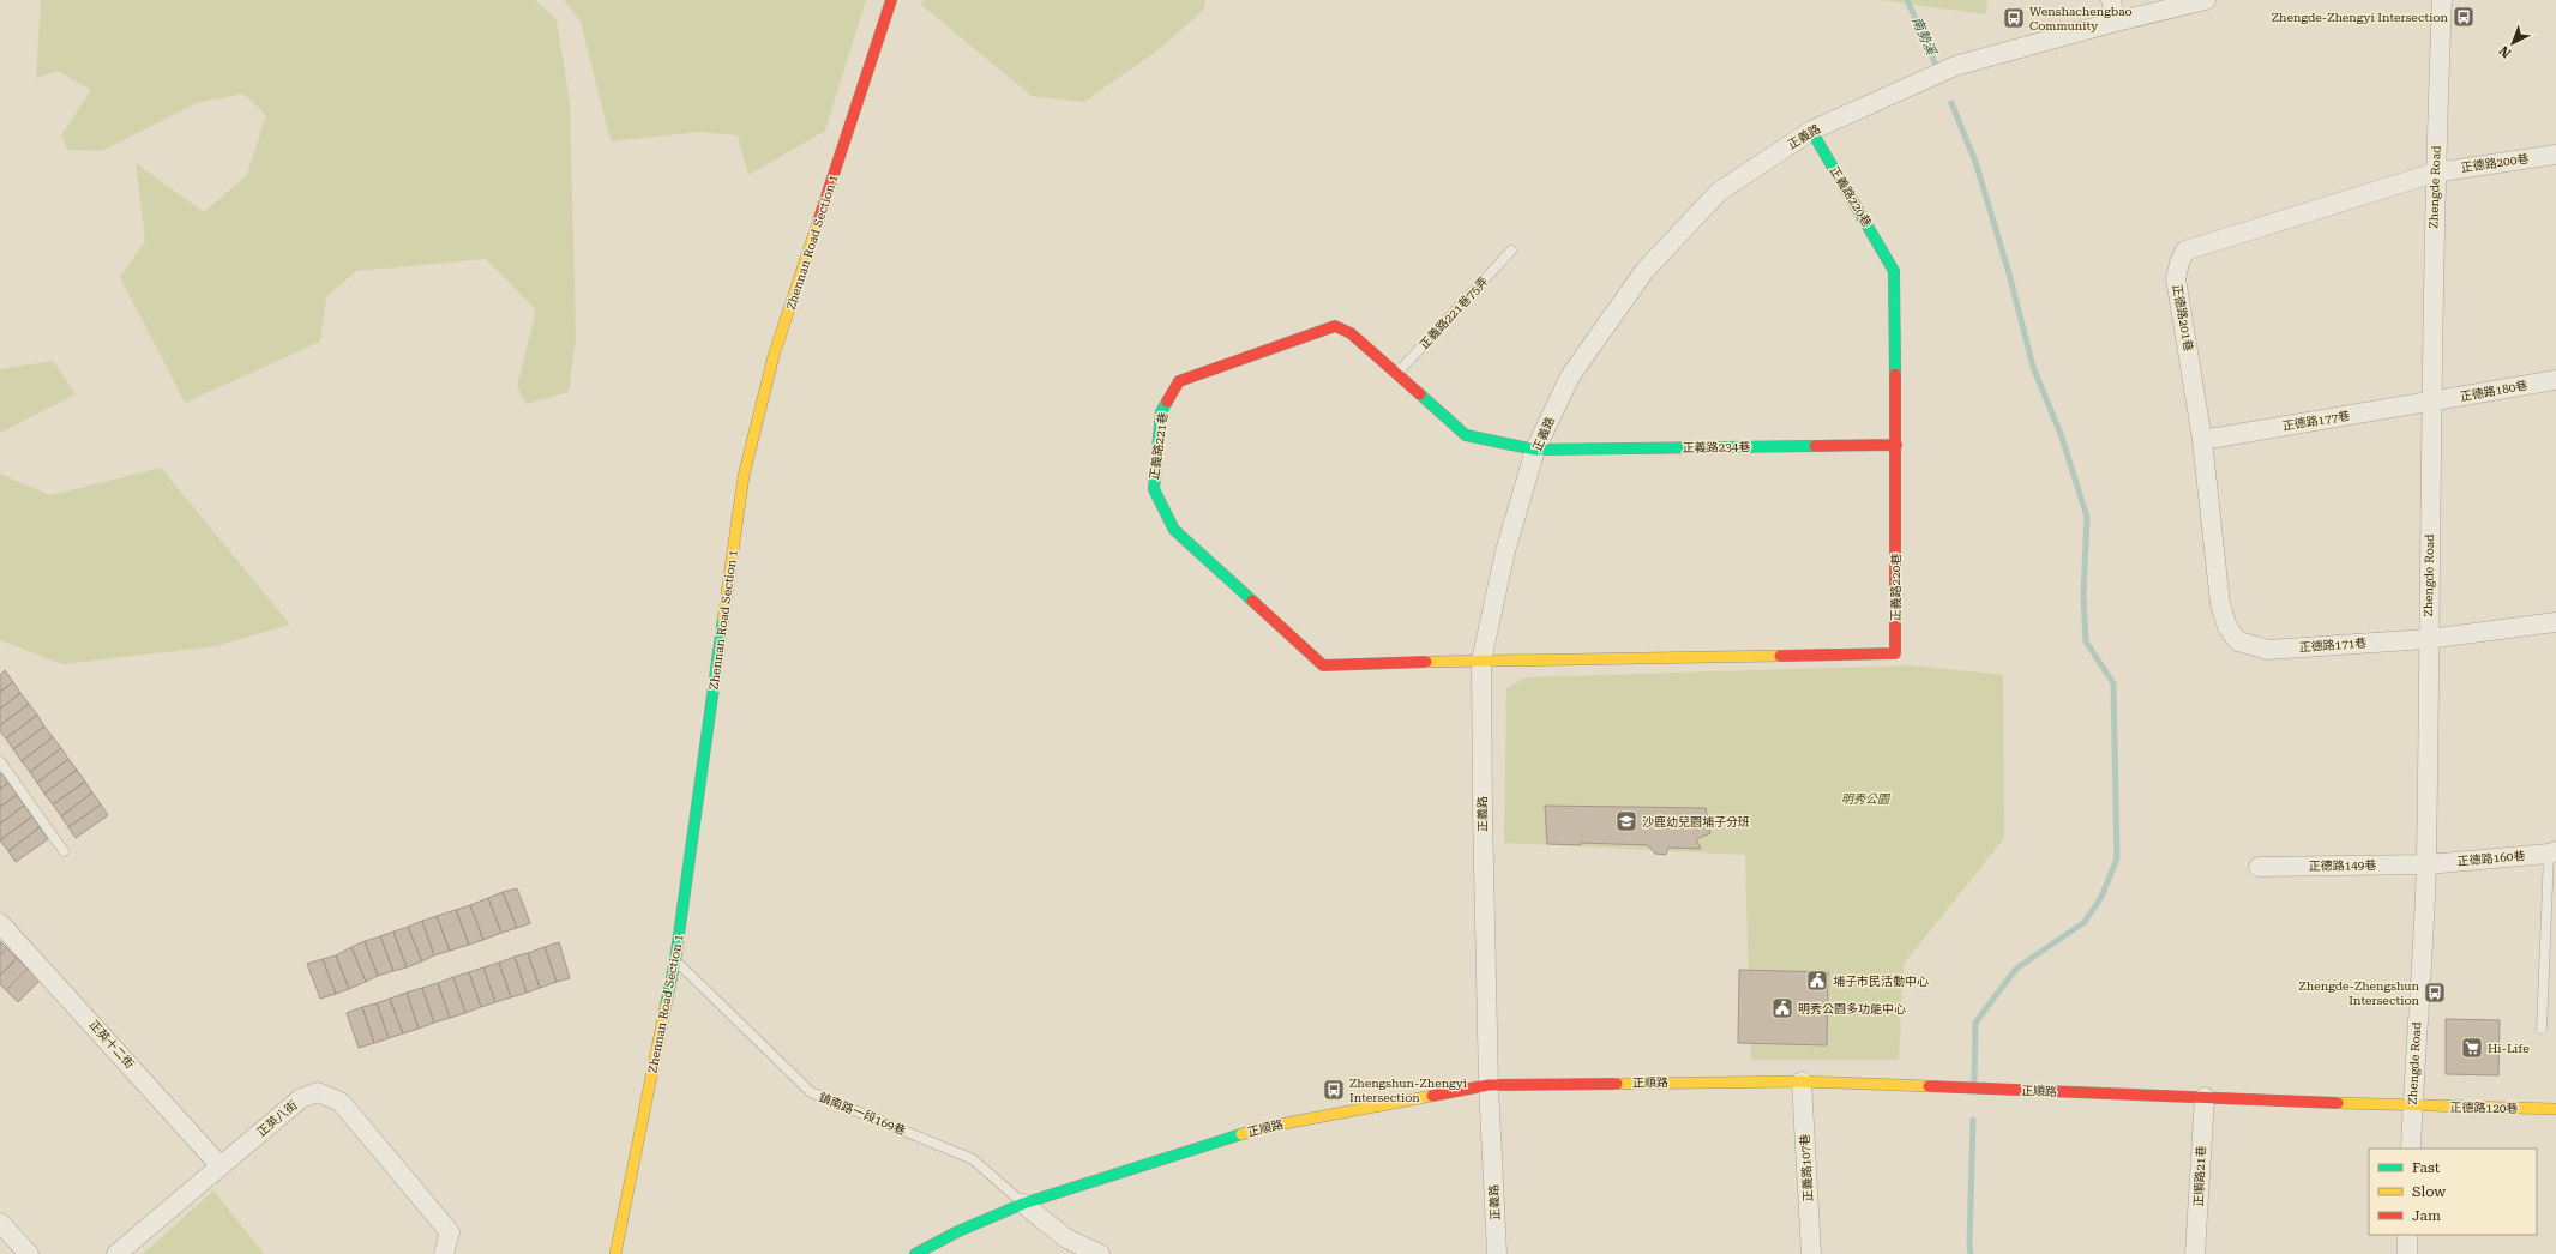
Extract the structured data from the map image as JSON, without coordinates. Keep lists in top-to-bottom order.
{
  "streets": {
    "street": [
      "正義路",
      "正德路200巷",
      "Zhengde Road",
      "正義路220巷",
      "Zhennan Road Section 1",
      "正德路201巷",
      "正德路180巷",
      "正德路177巷",
      "正義路221巷",
      "正義路234巷",
      "正德路171巷",
      "正德路160巷",
      "正德路149巷",
      "正英十二街",
      "正順路",
      "正德路120巷",
      "正英八街",
      "正義路107巷",
      "正順路21巷"
    ],
    "lane": ["正義路221巷75弄", "鎮南路一段169巷"]
  },
  "crossings": [
    ["正義路", "正義路220巷"],
    ["正義路", "正義路221巷"],
    ["正義路", "正義路234巷"],
    ["正義路", "正順路"],
    ["正德路200巷", "Zhengde Road"],
    ["正德路200巷", "正德路201巷"],
    ["Zhengde Road", "正德路201巷"],
    ["Zhengde Road", "正德路180巷"],
    ["Zhengde Road", "正德路177巷"],
    ["Zhengde Road", "正德路171巷"],
    ["Zhengde Road", "正德路160巷"],
    ["Zhengde Road", "正德路149巷"],
    ["Zhengde Road", "正順路"],
    ["Zhengde Road", "正德路120巷"],
    ["正義路220巷", "正義路221巷"],
    ["正義路220巷", "正義路234巷"],
    ["Zhennan Road Section 1", "鎮南路一段169巷"],
    ["正義路221巷75弄", "正義路221巷"],
    ["正德路201巷", "正德路177巷"],
    ["正德路201巷", "正德路171巷"],
    ["正德路180巷", "正德路177巷"],
    ["正義路221巷", "正義路234巷"],
    ["正德路160巷", "正德路149巷"],
    ["正英十二街", "正英八街"],
    ["正順路", "正德路120巷"],
    ["正順路", "鎮南路一段169巷"],
    ["正順路", "正義路107巷"],
    ["正順路", "正順路21巷"]
  ],
  "water": ["南勢溪"],
  "parks": ["明秀公園"],
  "places": {
    "bus stop": [
      "Zhengde-Zhengyi Intersection",
      "Wenshachengbao Community",
      "Zhengde-Zhengshun Intersection",
      "Zhengshun-Zhengyi Intersection"
    ],
    "school or university": ["沙鹿幼兒園埔子分班"],
    "public building": ["埔子市民活動中心", "明秀公園多功能中心"],
    "supermarket": ["Hi-Life"]
  },
  "legend": ["Fast", "Slow", "Jam"],
  "north": "bottom left"
}
